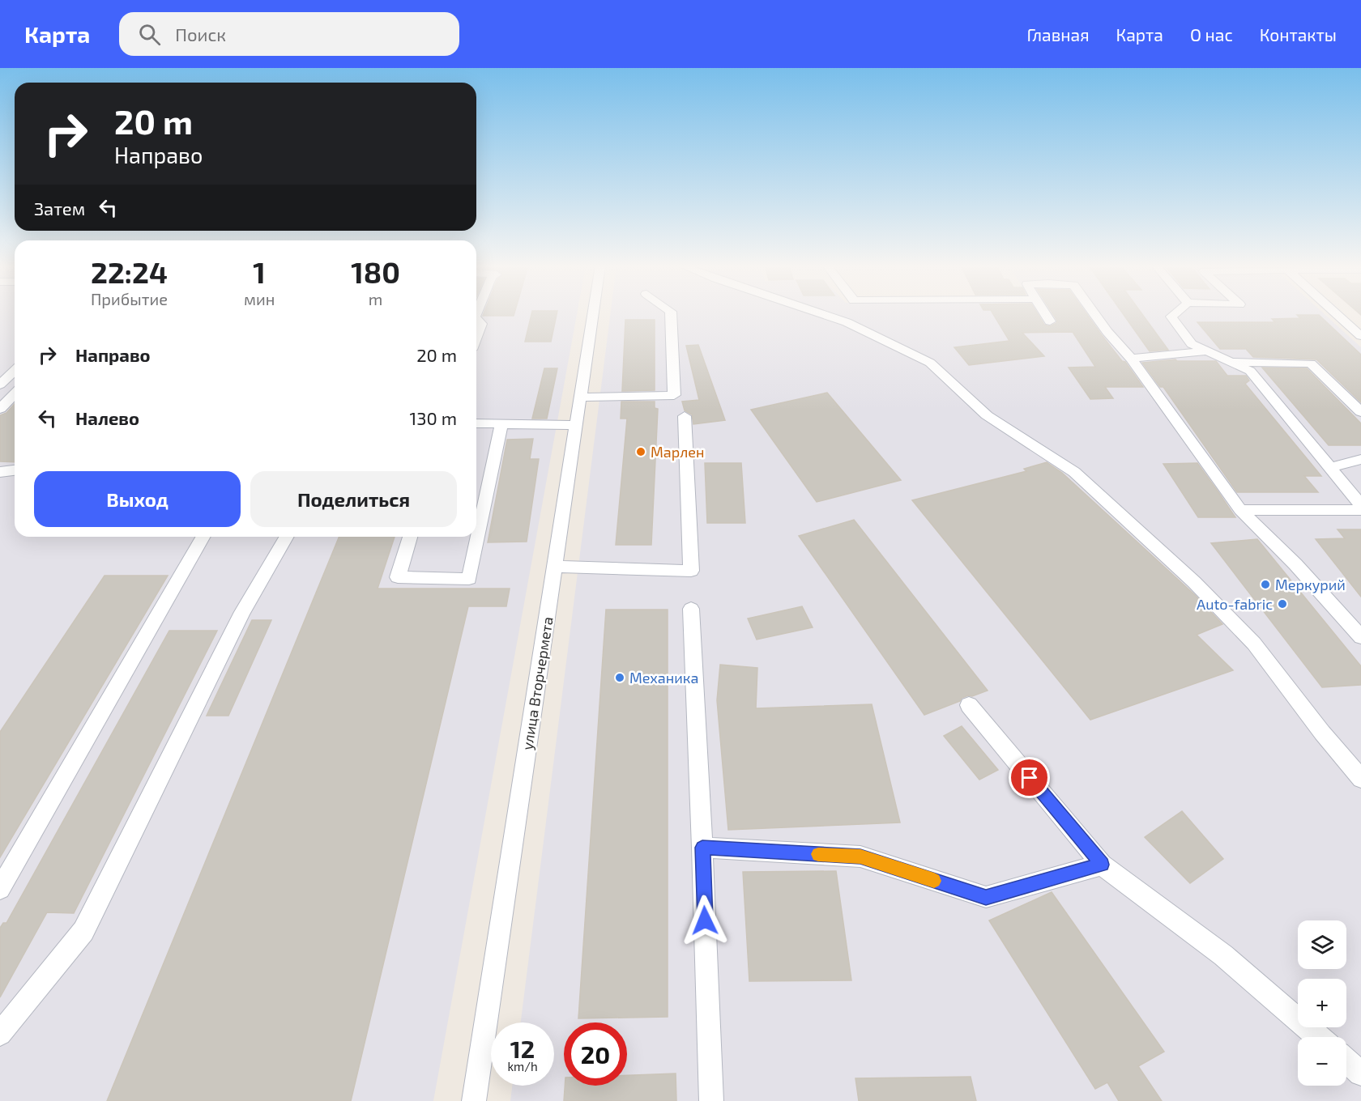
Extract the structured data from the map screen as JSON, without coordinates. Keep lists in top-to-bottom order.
{
  "streets": {
    "street": ["улица Вторчермета"]
  },
  "places": [
    "Марлен",
    "Меркурий",
    "Auto-fabric",
    "Механика"
  ],
  "page": {
    "header": "Карта",
    "search": "Поиск",
    "nav": [
      "Главная",
      "Карта",
      "О нас",
      "Контакты"
    ],
    "turn": ["20 m", "Направо"],
    "then": "Затем",
    "eta": [
      "22:24",
      "Прибытие",
      "1",
      "мин",
      "180",
      "m"
    ],
    "list": [
      {
        "name": "Направо",
        "value": "20 m"
      },
      {
        "name": "Налево",
        "value": "130 m"
      }
    ],
    "buttons": ["Выход", "Поделиться"],
    "map_buttons": ["+", "−"],
    "speed": "12 km/h",
    "limit": "20"
  }
}
